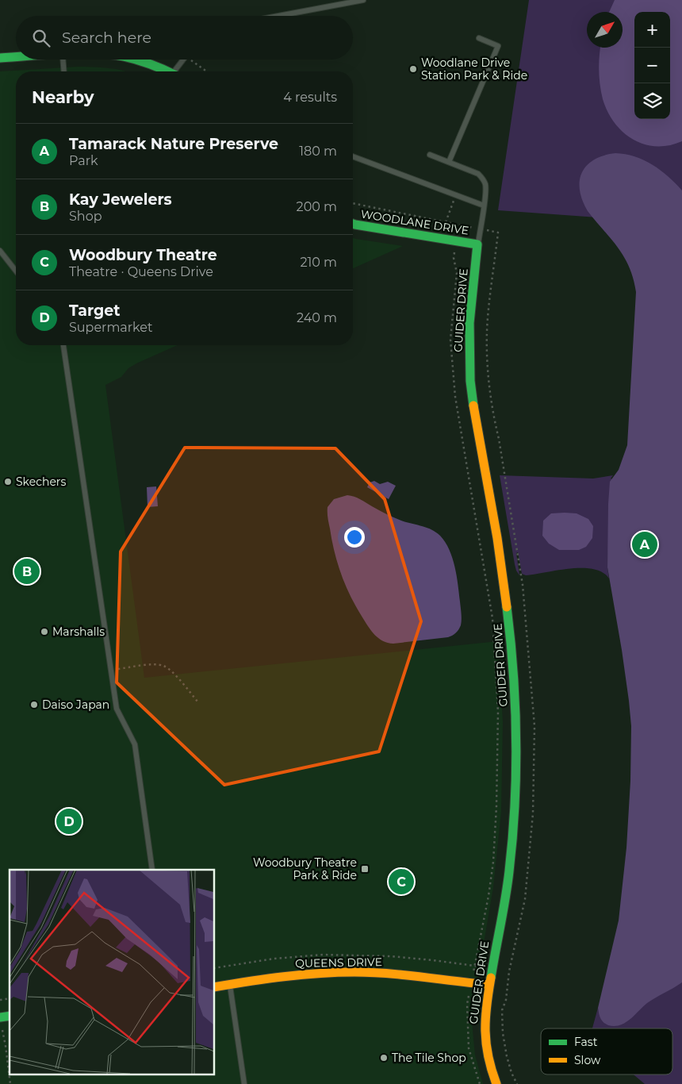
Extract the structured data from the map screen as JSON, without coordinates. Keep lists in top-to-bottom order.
{
  "streets": {
    "street": ["WOODLANE DRIVE", "GUIDER DRIVE", "QUEENS DRIVE"]
  },
  "crossings": [
    ["WOODLANE DRIVE", "GUIDER DRIVE"],
    ["GUIDER DRIVE", "QUEENS DRIVE"]
  ],
  "places": {
    "other": [
      "Woodlane Drive Station Park & Ride",
      "Skechers",
      "Marshalls",
      "Daiso Japan",
      "The Tile Shop"
    ],
    "transit": ["Woodbury Theatre Park & Ride"]
  },
  "legend": ["Fast", "Slow"],
  "north": "top right",
  "page": {
    "map_buttons": ["+", "−"],
    "search": "Search here",
    "heading": ["Nearby", "4 results"],
    "list": [
      {
        "mark": "A",
        "name": "Tamarack Nature Preserve",
        "note": "Park",
        "value": "180 m"
      },
      {
        "mark": "B",
        "name": "Kay Jewelers",
        "note": "Shop",
        "value": "200 m"
      },
      {
        "mark": "C",
        "name": "Woodbury Theatre",
        "note": "Theatre · Queens Drive",
        "value": "210 m"
      },
      {
        "mark": "D",
        "name": "Target",
        "note": "Supermarket",
        "value": "240 m"
      }
    ],
    "pins": [
      "A",
      "B",
      "D",
      "C"
    ]
  }
}
